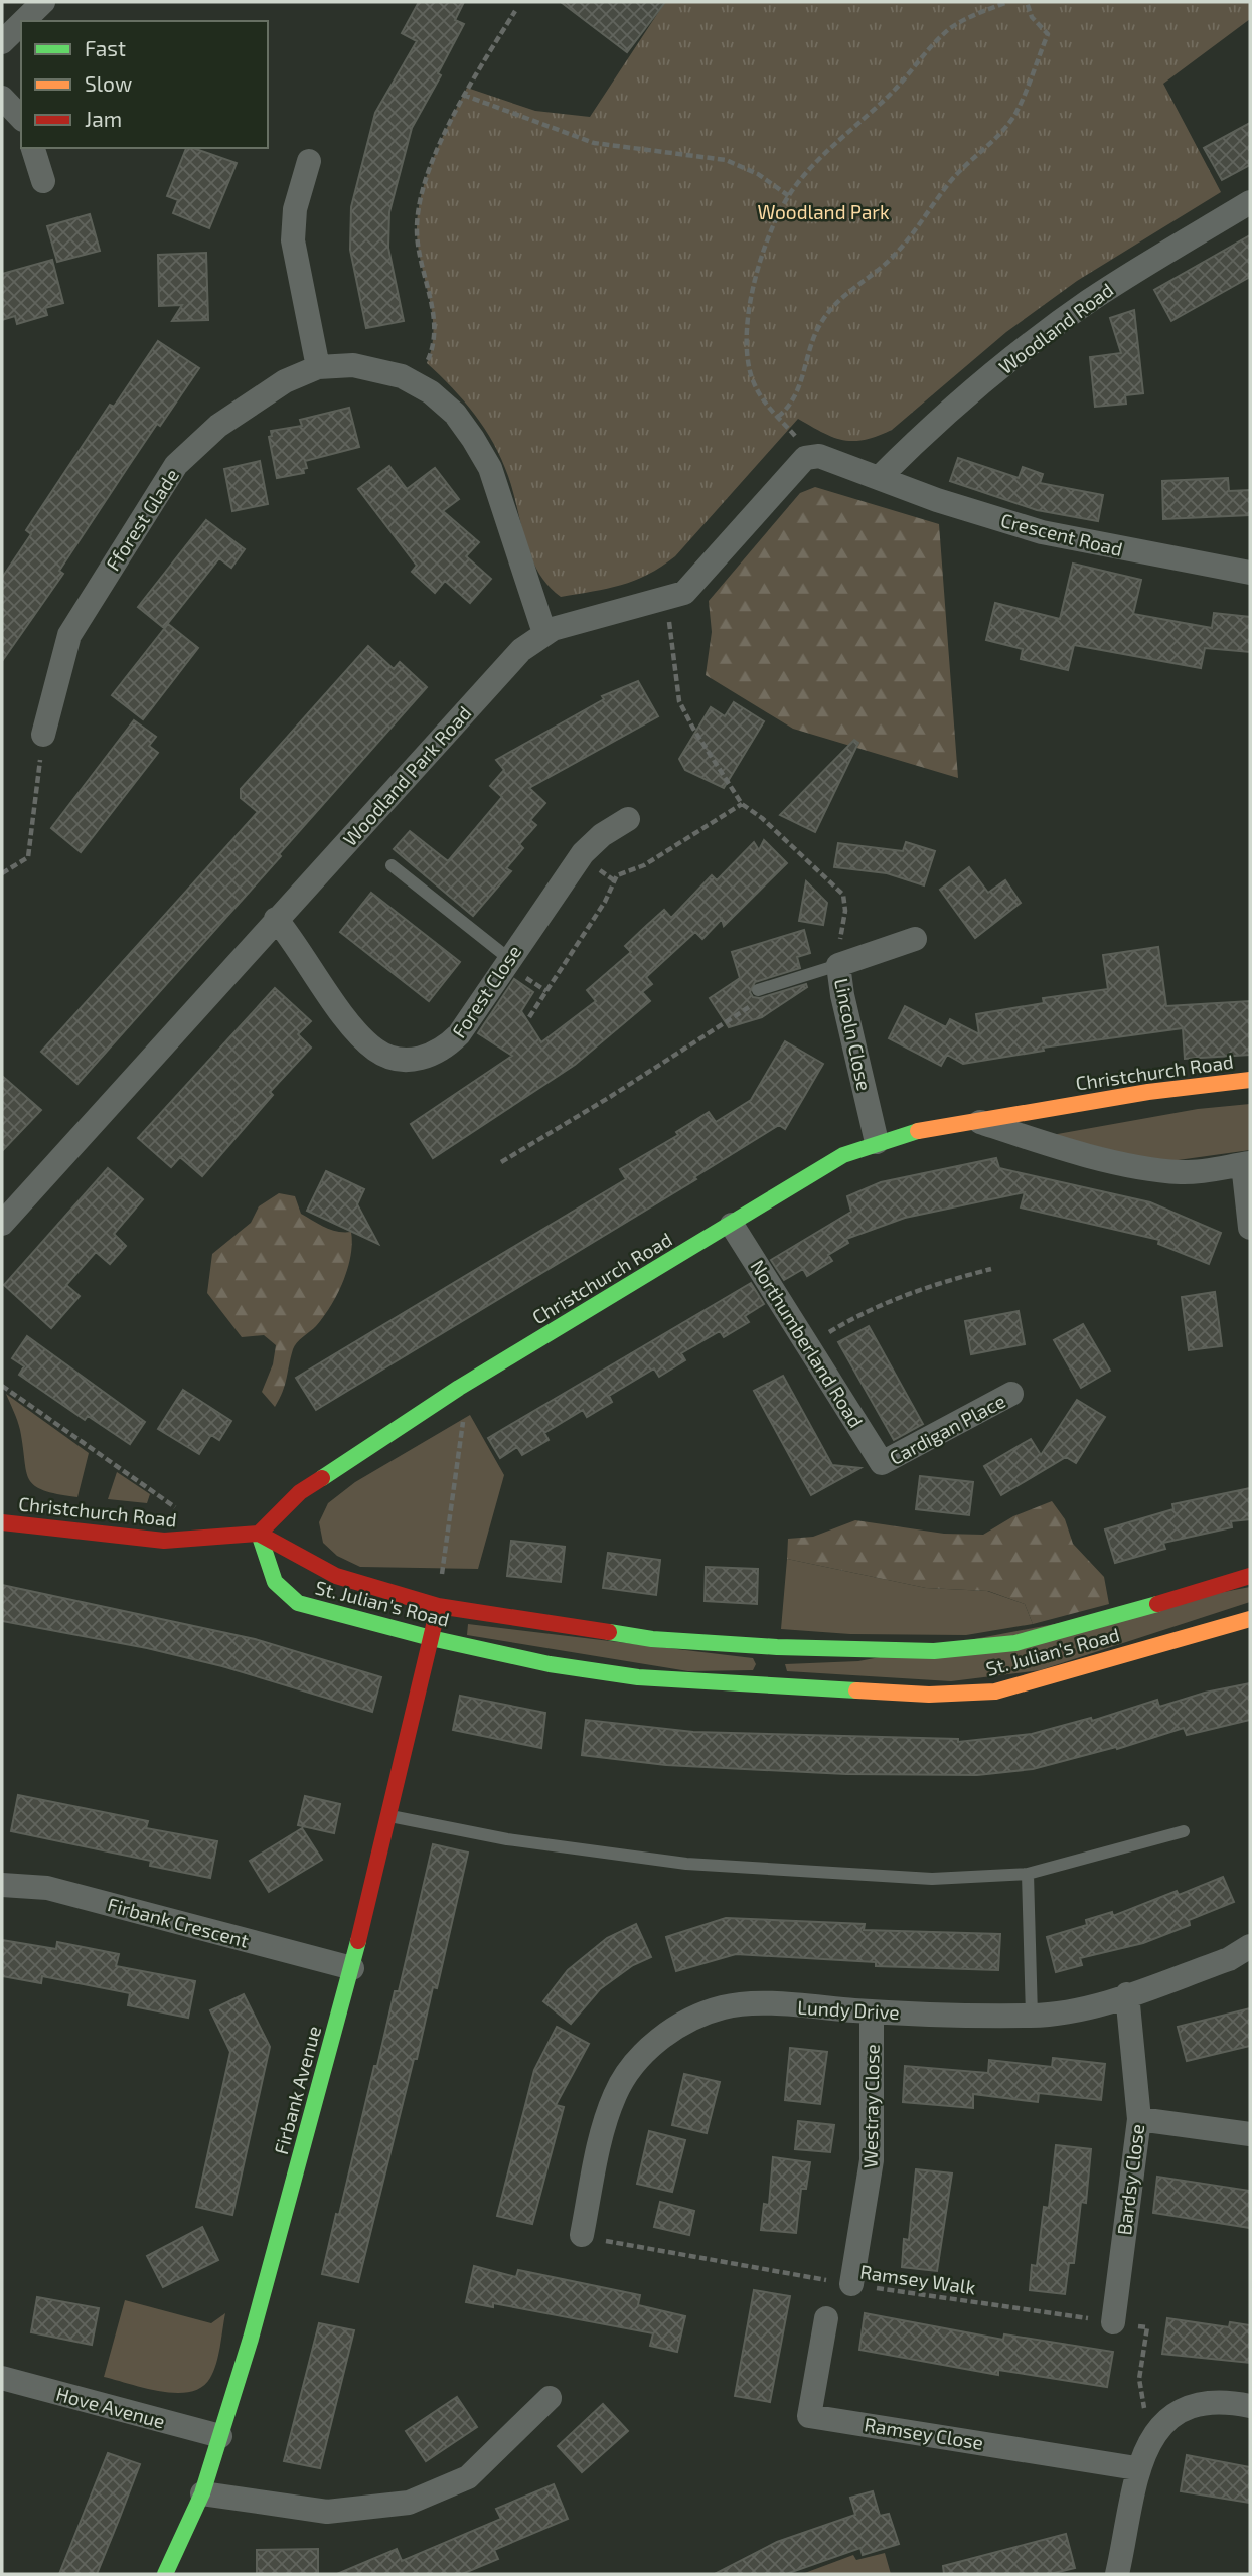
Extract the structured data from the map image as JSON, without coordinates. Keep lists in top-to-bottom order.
{
  "streets": {
    "street": [
      "Woodland Road",
      "Fforest Glade",
      "Crescent Road",
      "Woodland Park Road",
      "Forest Close",
      "Lincoln Close",
      "Christchurch Road",
      "Northumberland Road",
      "Cardigan Place",
      "St. Julian's Road",
      "Firbank Crescent",
      "Lundy Drive",
      "Firbank Avenue",
      "Westray Close",
      "Bardsy Close",
      "Hove Avenue",
      "Ramsey Close"
    ],
    "path": ["Ramsey Walk"]
  },
  "crossings": [
    ["Woodland Road", "Crescent Road"],
    ["Woodland Road", "Woodland Park Road"],
    ["Fforest Glade", "Woodland Park Road"],
    ["Crescent Road", "Woodland Park Road"],
    ["Woodland Park Road", "Forest Close"],
    ["Lincoln Close", "Christchurch Road"],
    ["Christchurch Road", "Northumberland Road"],
    ["Christchurch Road", "St. Julian's Road"],
    ["Northumberland Road", "Cardigan Place"],
    ["St. Julian's Road", "Firbank Avenue"],
    ["Firbank Crescent", "Firbank Avenue"],
    ["Lundy Drive", "Westray Close"],
    ["Lundy Drive", "Bardsy Close"],
    ["Lundy Drive", "Ramsey Walk"],
    ["Firbank Avenue", "Hove Avenue"],
    ["Westray Close", "Ramsey Walk"],
    ["Bardsy Close", "Ramsey Walk"]
  ],
  "parks": ["Woodland Park"],
  "legend": ["Fast", "Slow", "Jam"]
}
